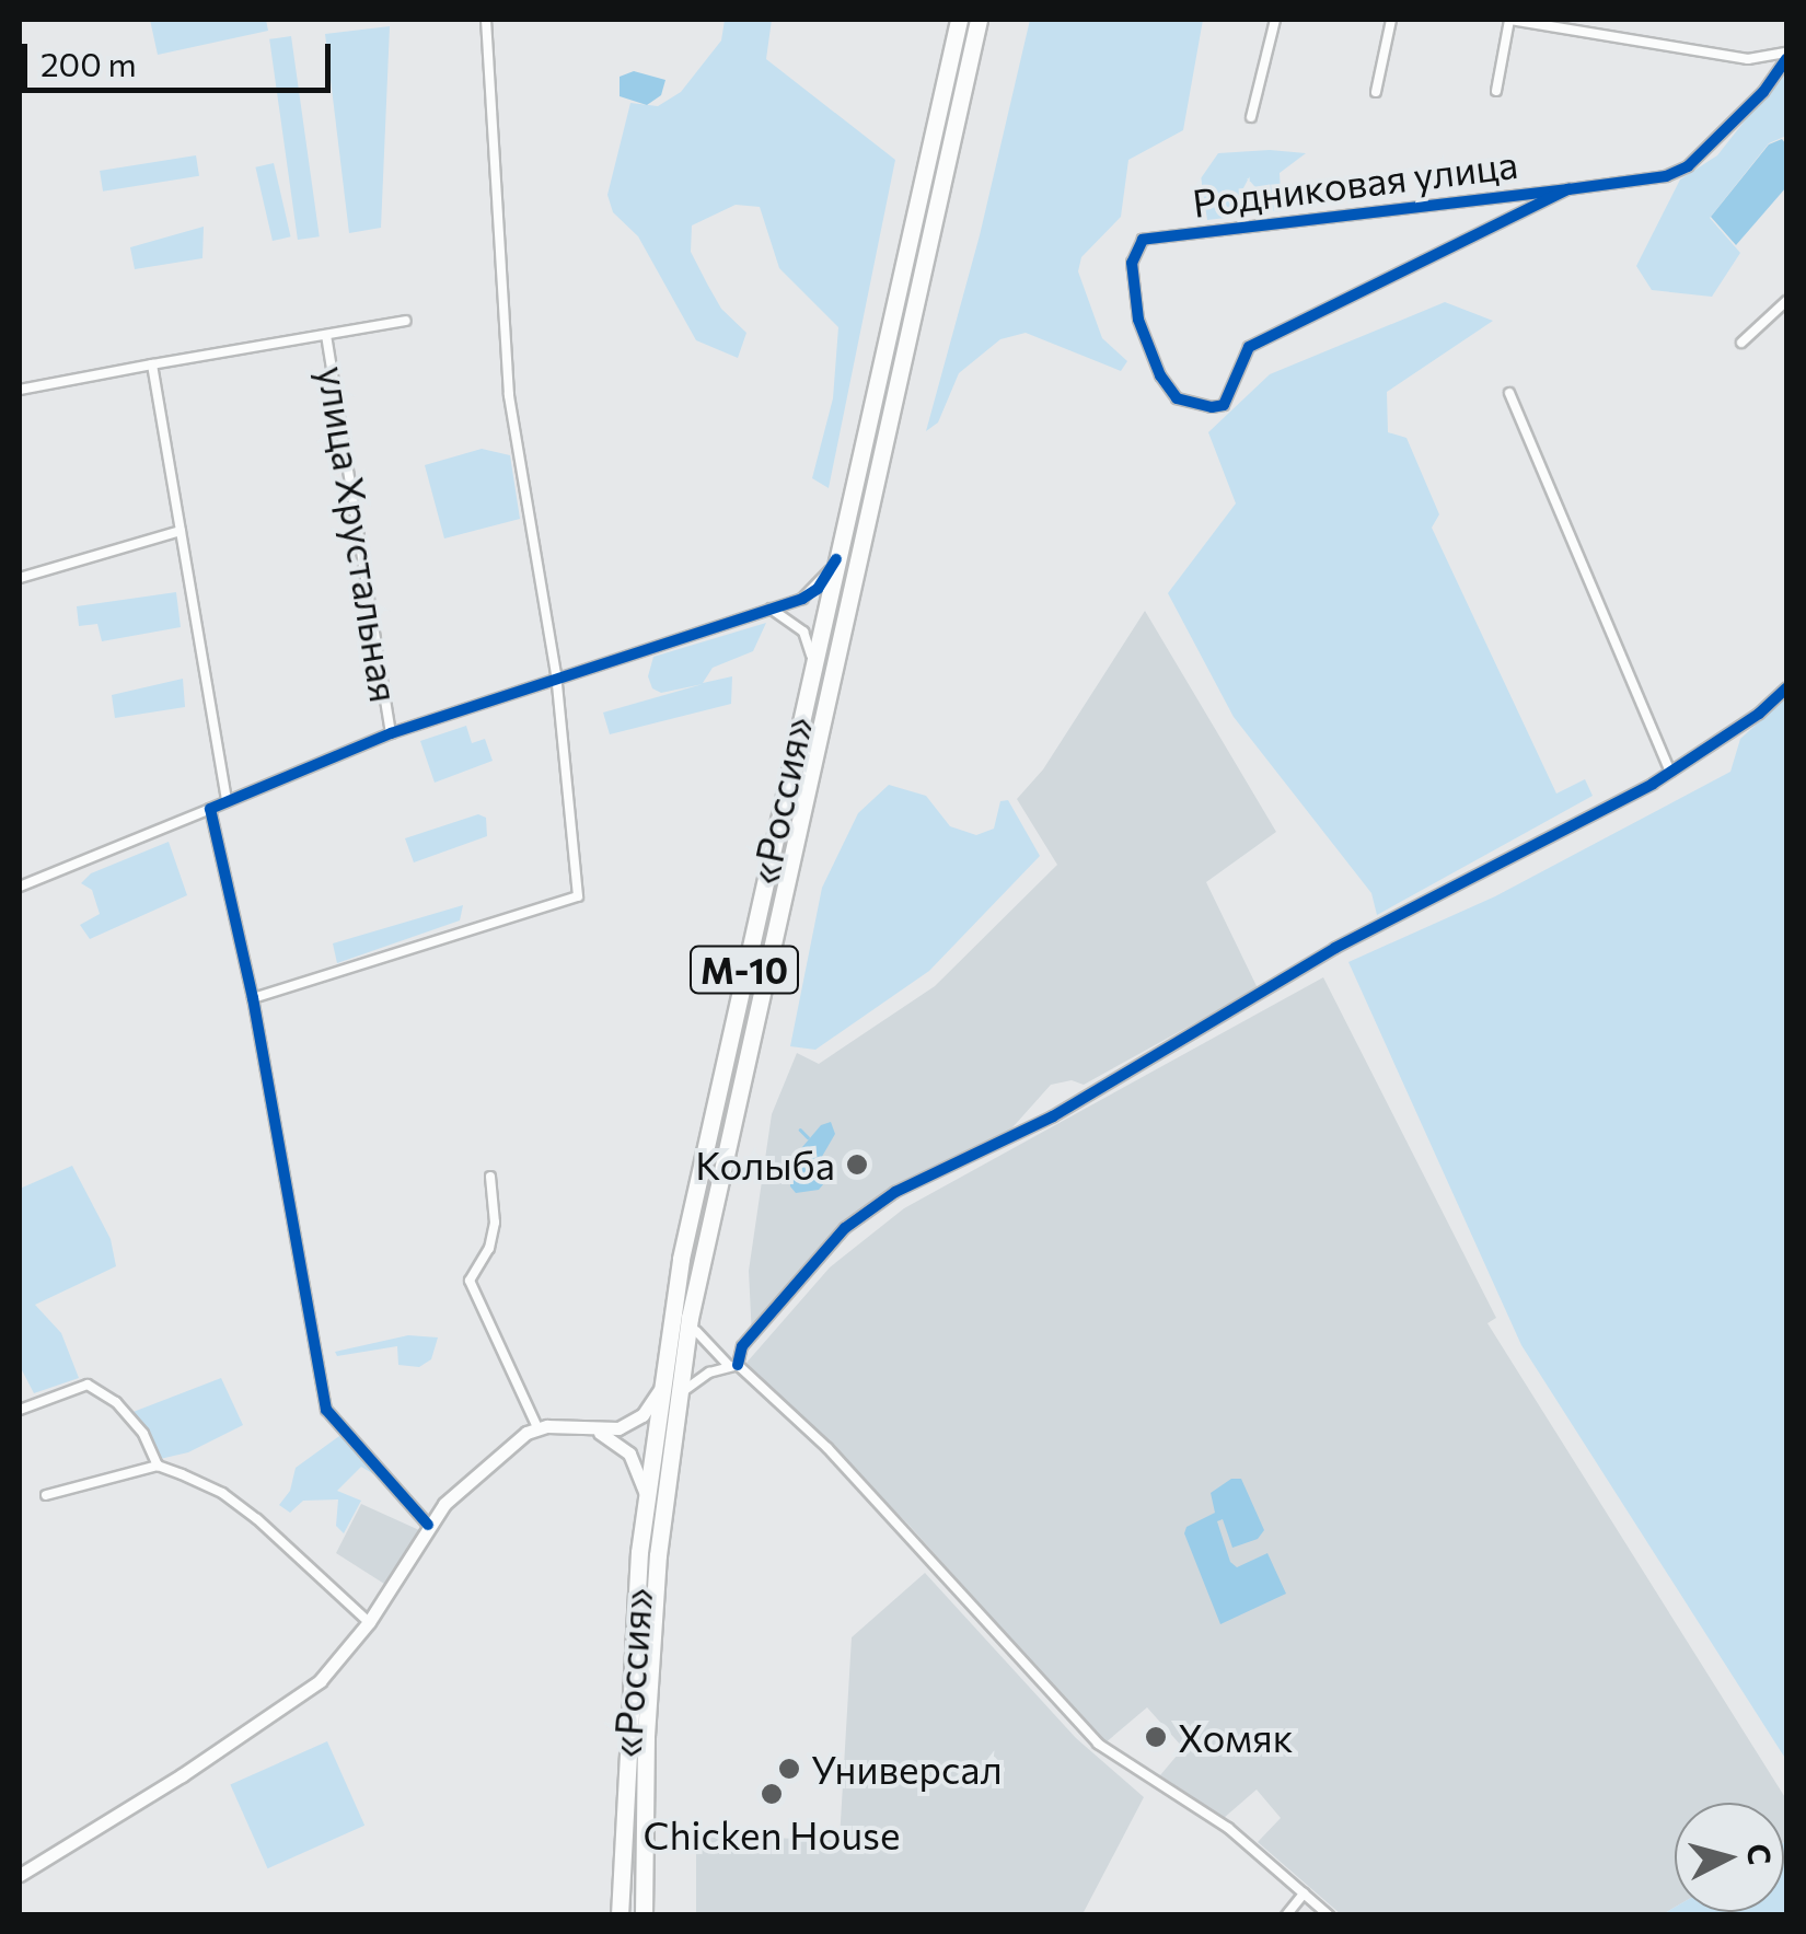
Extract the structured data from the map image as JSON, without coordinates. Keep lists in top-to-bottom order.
{
  "streets": {
    "highway": ["«Россия»", "М-10"],
    "street": ["Родниковая улица", "улица Хрустальная"]
  },
  "places": [
    "Колыба",
    "Хомяк",
    "Универсал",
    "Chicken House"
  ],
  "scale_bar": "200 m",
  "north": "right"
}
